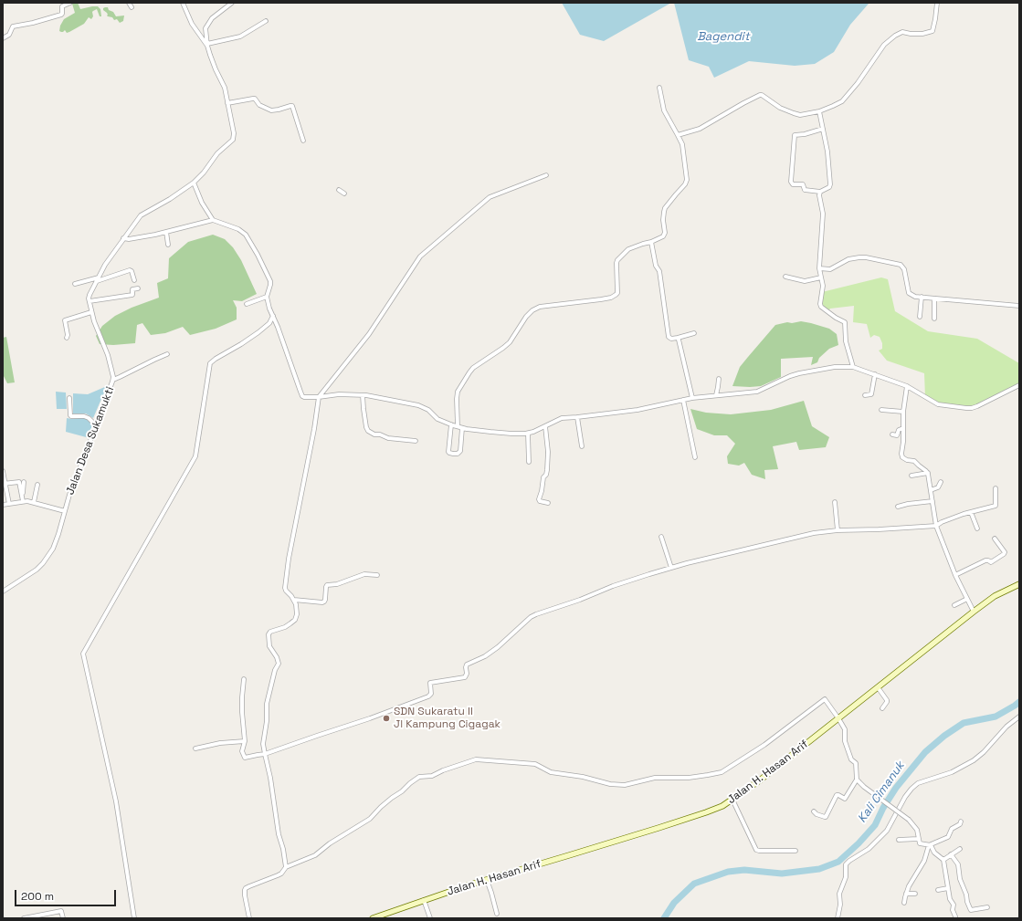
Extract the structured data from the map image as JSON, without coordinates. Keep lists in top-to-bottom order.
{
  "streets": {
    "main road": ["Jalan H. Hasan Arif"],
    "street": ["Jalan Desa Sukamukti"]
  },
  "water": ["Bagendit", "Kali Cimanuk"],
  "places": ["SDN Sukaratu II Jl Kampung Cigagak"],
  "scale_bar": "200 m"
}
